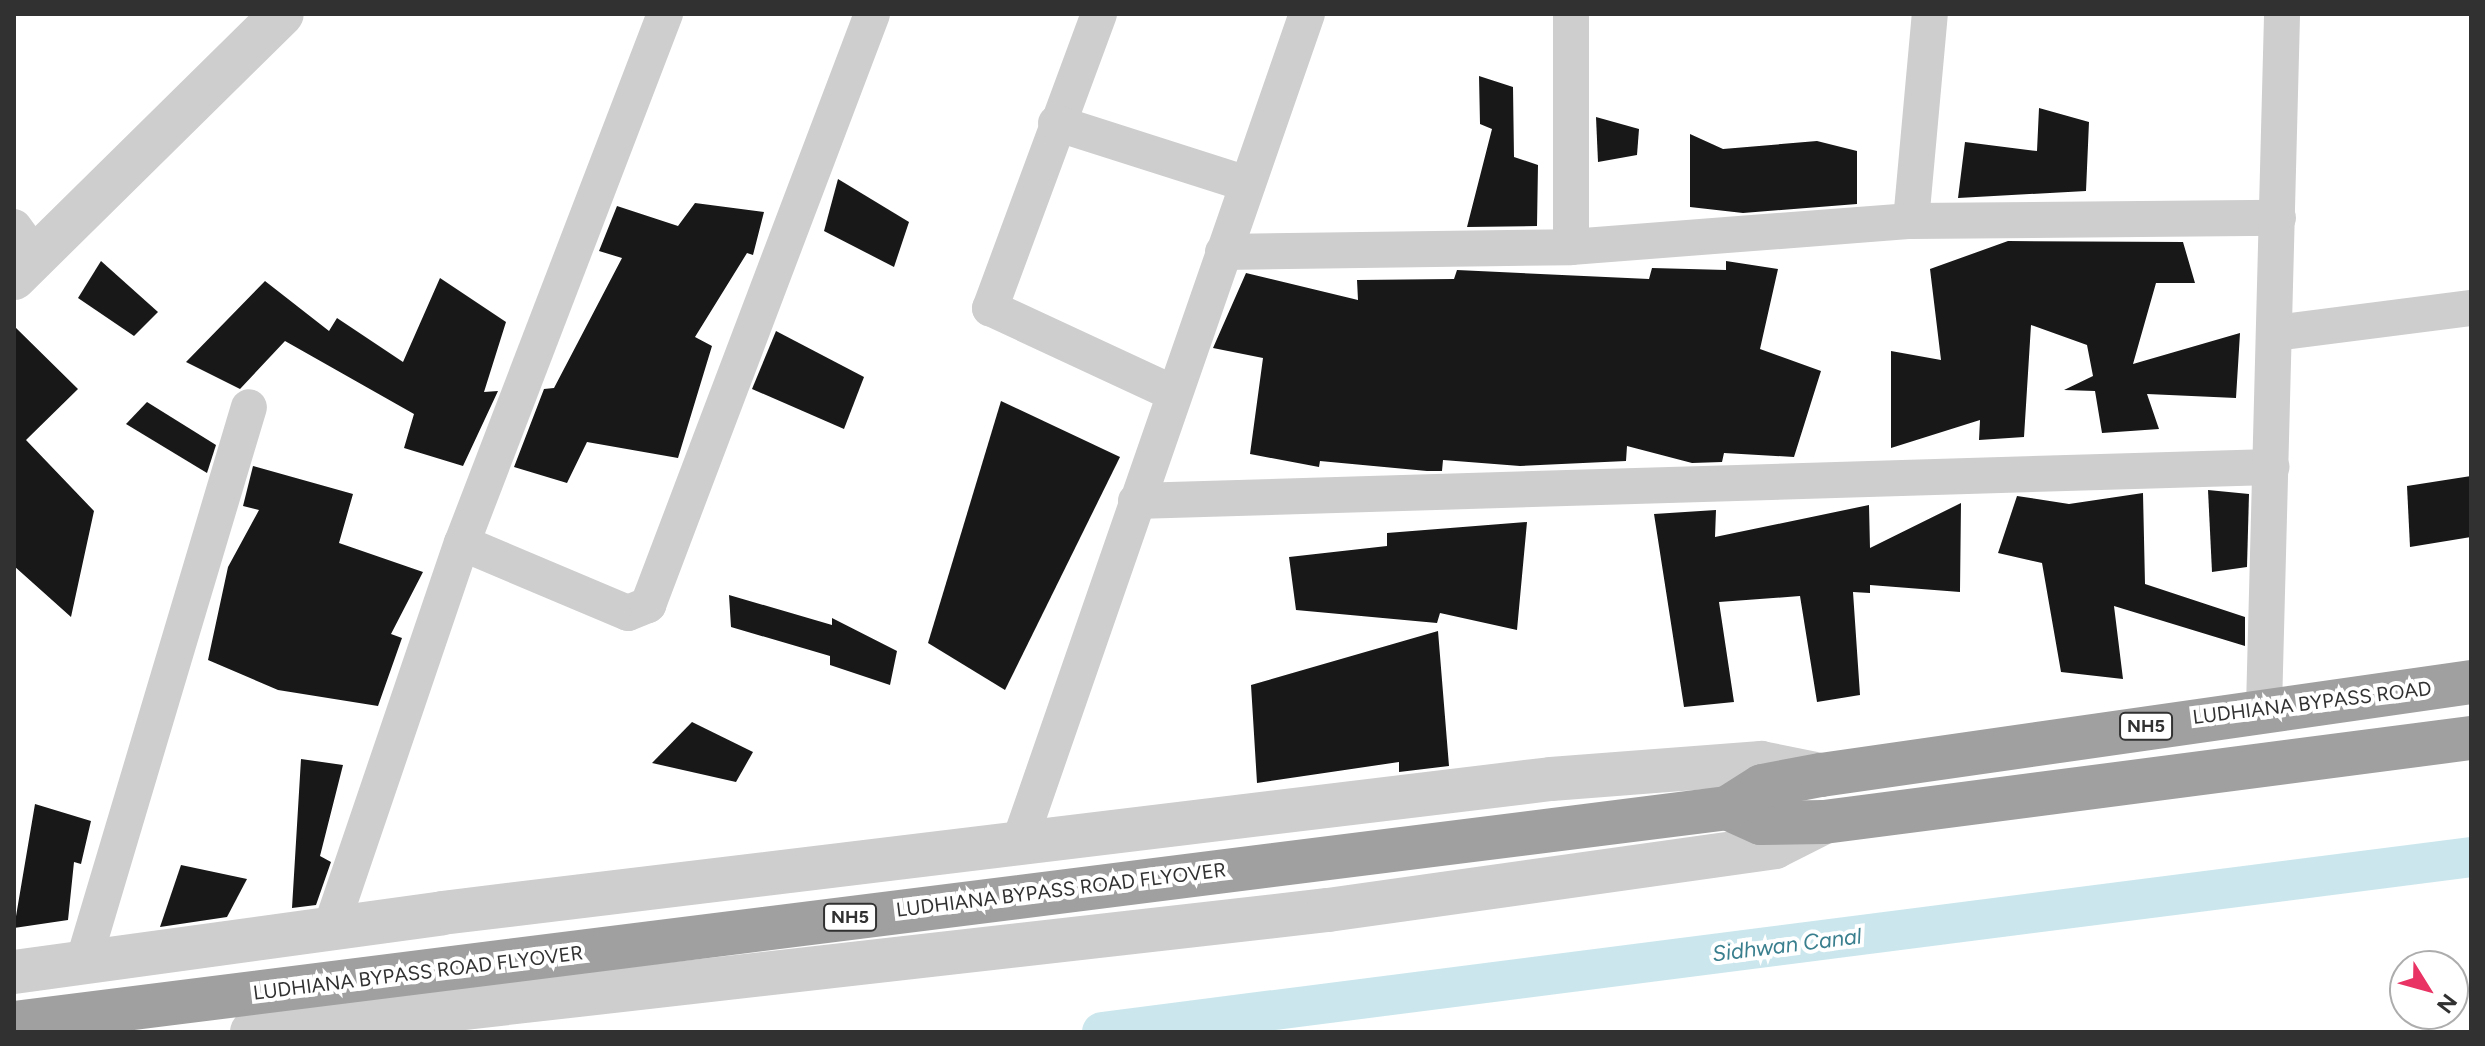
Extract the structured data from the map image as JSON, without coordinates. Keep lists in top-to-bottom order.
{
  "streets": {
    "highway": ["LUDHIANA BYPASS ROAD", "NH5", "LUDHIANA BYPASS ROAD FLYOVER"]
  },
  "crossings": [
    ["LUDHIANA BYPASS ROAD", "LUDHIANA BYPASS ROAD FLYOVER"],
    ["NH5", "LUDHIANA BYPASS ROAD FLYOVER"]
  ],
  "water": ["Sidhwan Canal"],
  "north": "bottom right"
}
